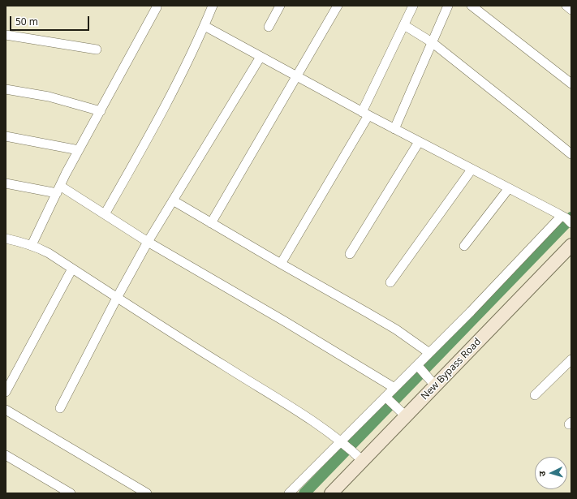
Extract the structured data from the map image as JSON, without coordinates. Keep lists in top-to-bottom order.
{
  "streets": {
    "main road": ["New Bypass Road"]
  },
  "scale_bar": "50 m",
  "north": "left"
}
